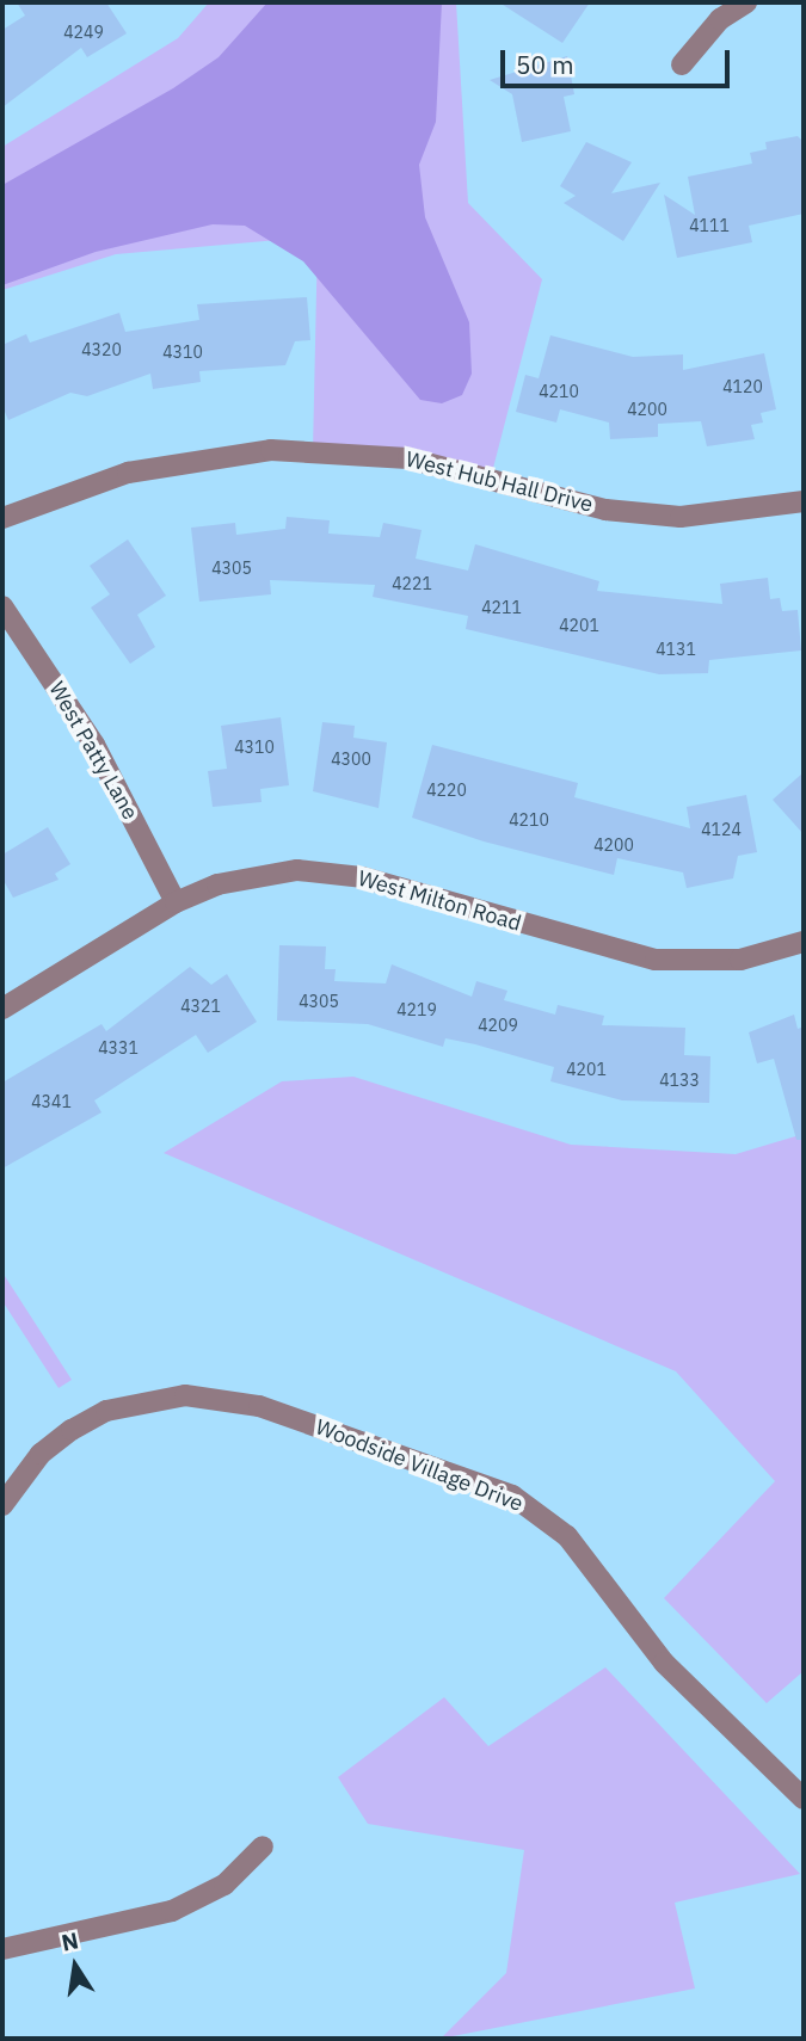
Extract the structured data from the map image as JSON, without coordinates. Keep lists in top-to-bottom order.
{
  "streets": {
    "street": [
      "West Hub Hall Drive",
      "West Patty Lane",
      "West Milton Road",
      "Woodside Village Drive"
    ]
  },
  "crossings": [
    ["West Patty Lane", "West Milton Road"]
  ],
  "house_numbers": [
    "4249",
    "4111",
    "4320",
    "4310",
    "4120",
    "4210",
    "4200",
    "4305",
    "4221",
    "4211",
    "4201",
    "4131",
    "4310",
    "4300",
    "4220",
    "4210",
    "4124",
    "4200",
    "4305",
    "4321",
    "4219",
    "4209",
    "4331",
    "4201",
    "4133",
    "4341"
  ],
  "scale_bar": "50 m",
  "north": "top"
}
